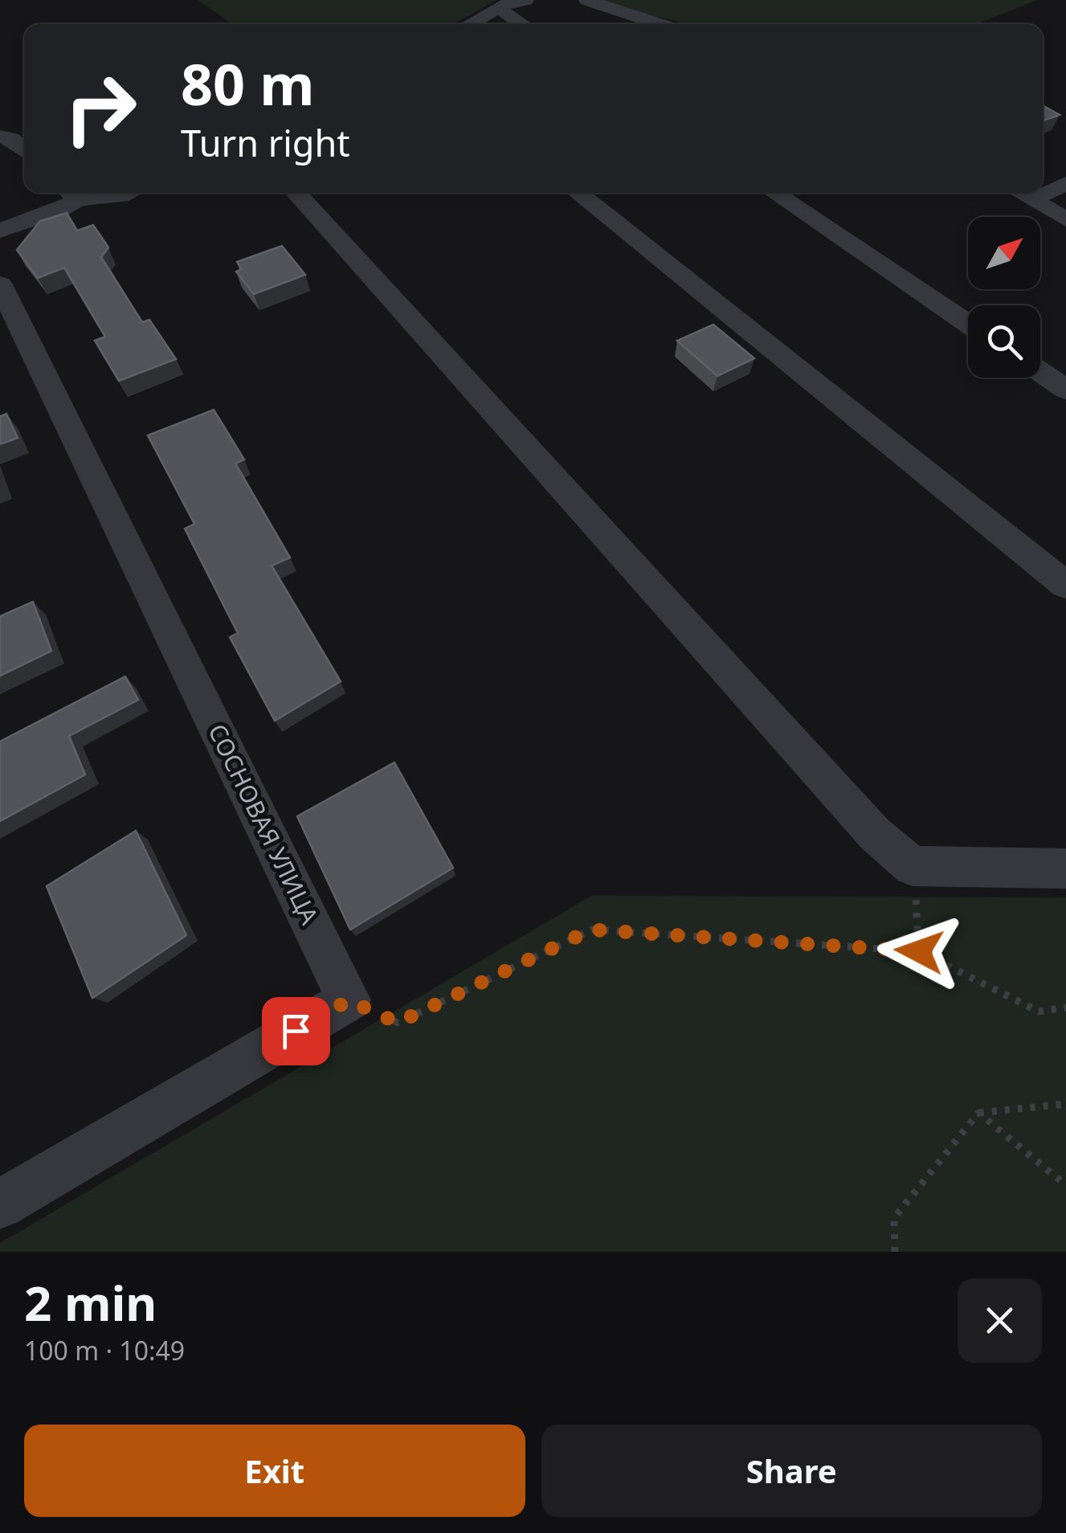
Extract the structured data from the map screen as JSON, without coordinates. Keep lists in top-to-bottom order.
{
  "streets": {
    "street": ["СОСНОВАЯ УЛИЦА"]
  },
  "north": "top right",
  "page": {
    "turn": ["80 m", "Turn right"],
    "heading": ["2 min", "100 m · 10:49"],
    "buttons": ["Exit", "Share"]
  }
}
